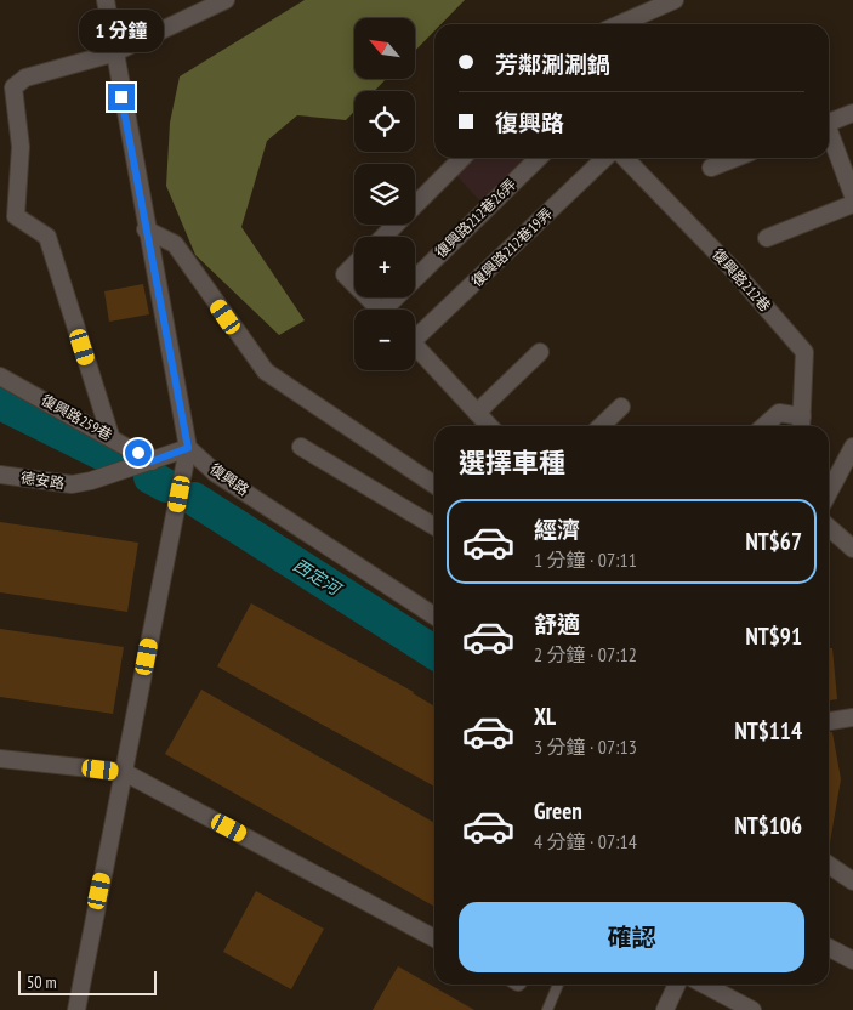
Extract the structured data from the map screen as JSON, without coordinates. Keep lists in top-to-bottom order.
{
  "streets": {
    "street": [
      "復興路212巷26弄",
      "復興路212巷19弄",
      "復興路212巷",
      "復興路259巷",
      "復興路",
      "德安路"
    ]
  },
  "crossings": [
    ["復興路259巷", "德安路"],
    ["復興路", "德安路"]
  ],
  "water": ["西定河"],
  "scale_bar": "50 m",
  "north": "top left",
  "page": {
    "bubble": "1 分鐘",
    "map_buttons": ["+", "−"],
    "banner": ["芳鄰涮涮鍋", "復興路"],
    "heading": "選擇車種",
    "list": [
      {
        "name": "經濟",
        "note": "1 分鐘 · 07:11",
        "value": "NT$67"
      },
      {
        "name": "舒適",
        "note": "2 分鐘 · 07:12",
        "value": "NT$91"
      },
      {
        "name": "XL",
        "note": "3 分鐘 · 07:13",
        "value": "NT$114"
      },
      {
        "name": "Green",
        "note": "4 分鐘 · 07:14",
        "value": "NT$106"
      }
    ],
    "buttons": "確認",
    "scale": "50 m"
  }
}
